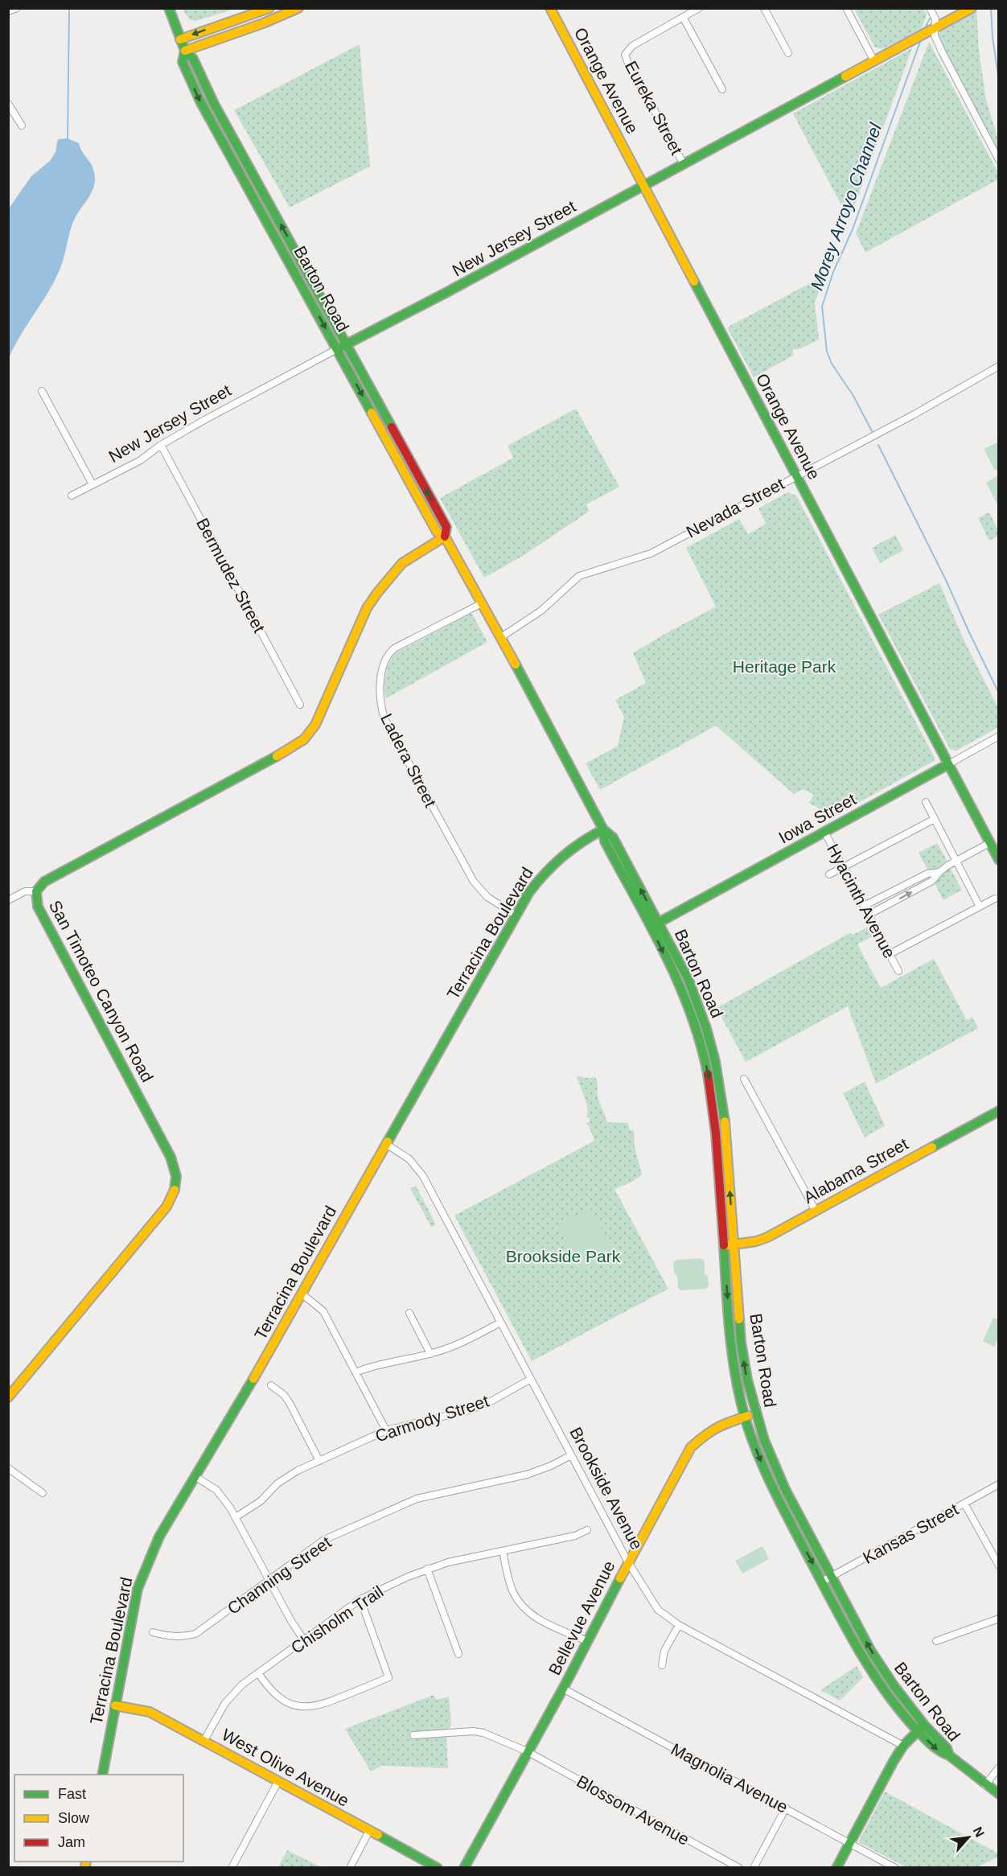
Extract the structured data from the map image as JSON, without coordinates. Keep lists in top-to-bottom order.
{
  "streets": {
    "main road": [
      "Orange Avenue",
      "New Jersey Street",
      "Barton Road",
      "Iowa Street",
      "Terracina Boulevard",
      "San Timoteo Canyon Road",
      "Alabama Street",
      "Bellevue Avenue",
      "West Olive Avenue"
    ],
    "street": [
      "Eureka Street",
      "Nevada Street",
      "Bermudez Street",
      "Ladera Street",
      "Hyacinth Avenue",
      "Carmody Street",
      "Brookside Avenue",
      "Kansas Street",
      "Channing Street",
      "Chisholm Trail",
      "Magnolia Avenue",
      "Blossom Avenue"
    ]
  },
  "crossings": [
    ["Orange Avenue", "New Jersey Street"],
    ["Orange Avenue", "Nevada Street"],
    ["Orange Avenue", "Iowa Street"],
    ["Eureka Street", "New Jersey Street"],
    ["New Jersey Street", "Barton Road"],
    ["New Jersey Street", "Bermudez Street"],
    ["Barton Road", "Nevada Street"],
    ["Barton Road", "Ladera Street"],
    ["Barton Road", "Iowa Street"],
    ["Barton Road", "Terracina Boulevard"],
    ["Barton Road", "San Timoteo Canyon Road"],
    ["Barton Road", "Alabama Street"],
    ["Barton Road", "Kansas Street"],
    ["Barton Road", "Bellevue Avenue"],
    ["Ladera Street", "Terracina Boulevard"],
    ["Iowa Street", "Hyacinth Avenue"],
    ["Terracina Boulevard", "Brookside Avenue"],
    ["Terracina Boulevard", "West Olive Avenue"],
    ["Carmody Street", "Brookside Avenue"],
    ["Brookside Avenue", "Channing Street"],
    ["Brookside Avenue", "Bellevue Avenue"],
    ["Bellevue Avenue", "Magnolia Avenue"],
    ["Bellevue Avenue", "Blossom Avenue"],
    ["Chisholm Trail", "West Olive Avenue"]
  ],
  "water": ["Morey Arroyo Channel"],
  "parks": ["Heritage Park", "Brookside Park"],
  "legend": ["Fast", "Slow", "Jam"],
  "north": "top right"
}
